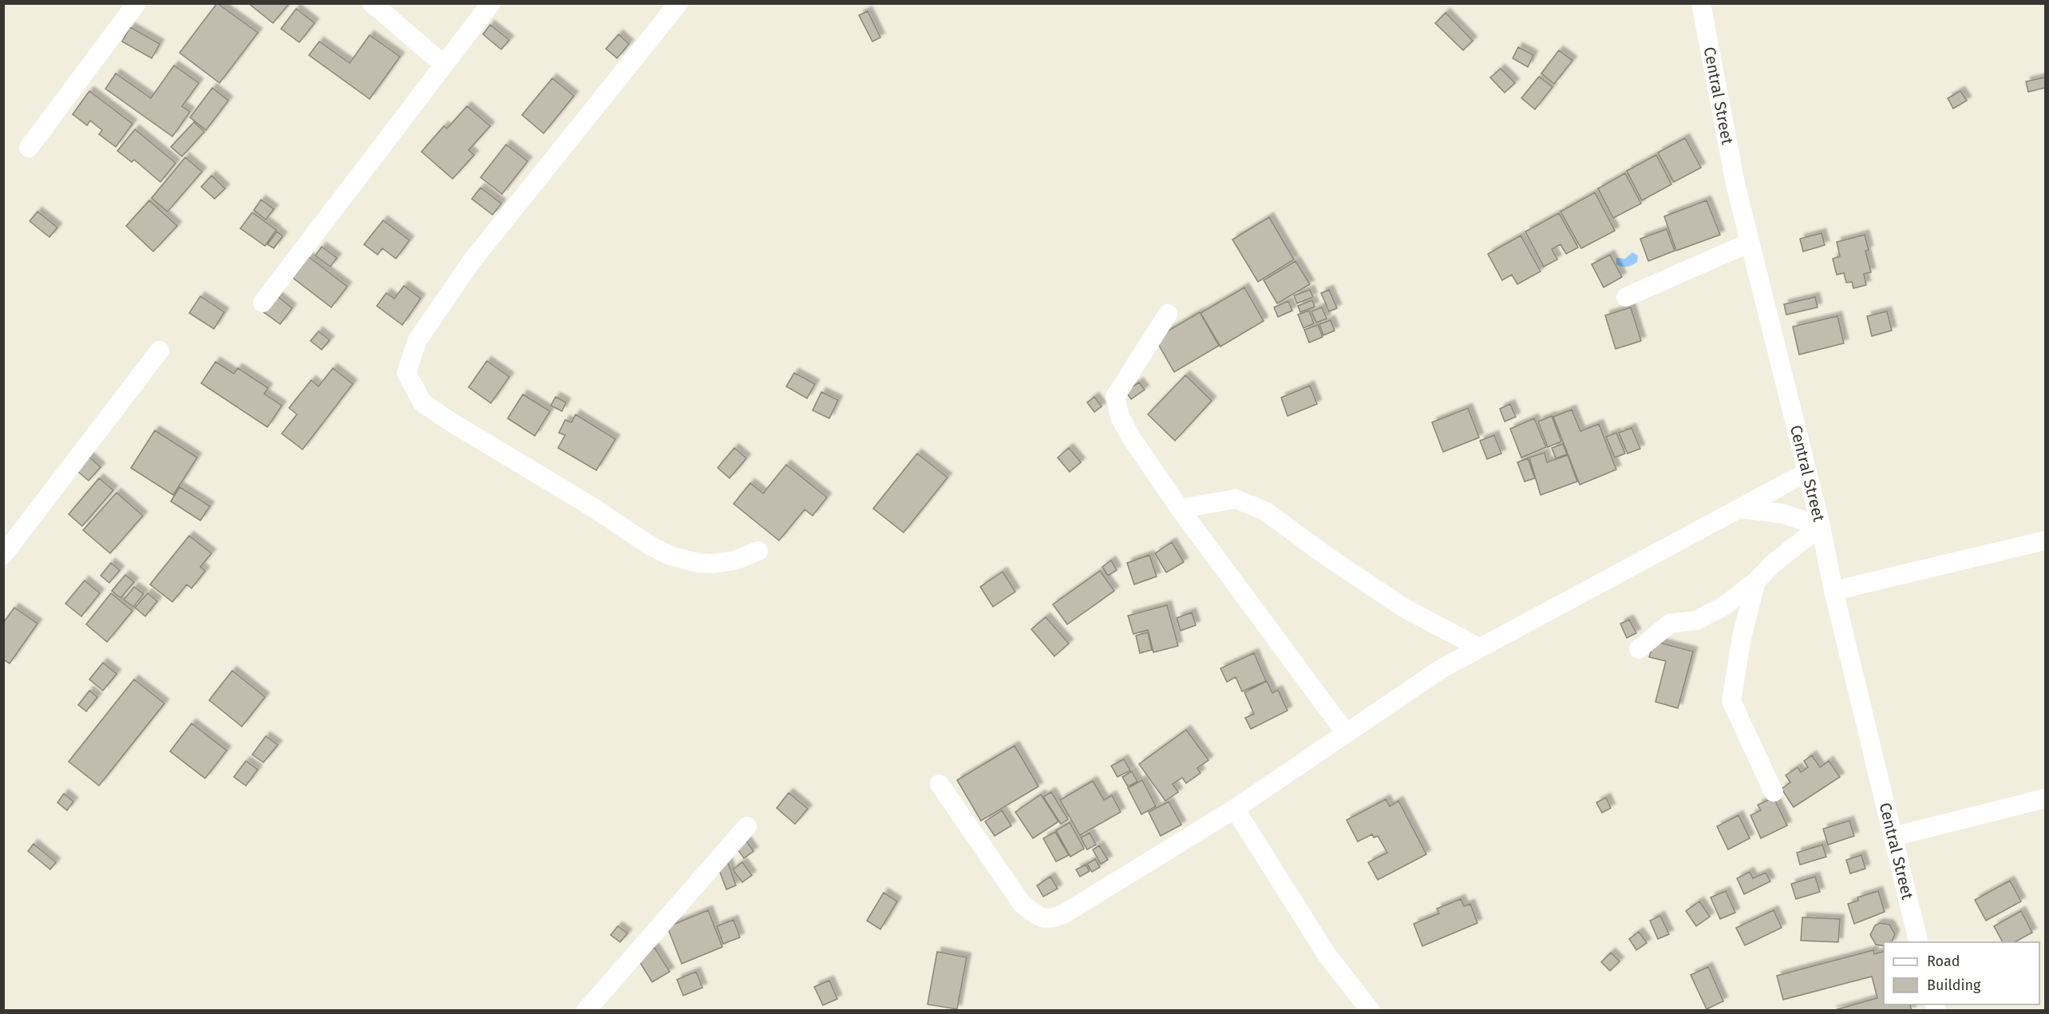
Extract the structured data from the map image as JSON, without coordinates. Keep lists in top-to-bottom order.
{
  "streets": {
    "street": ["Central Street"]
  },
  "legend": ["Road", "Building"]
}
